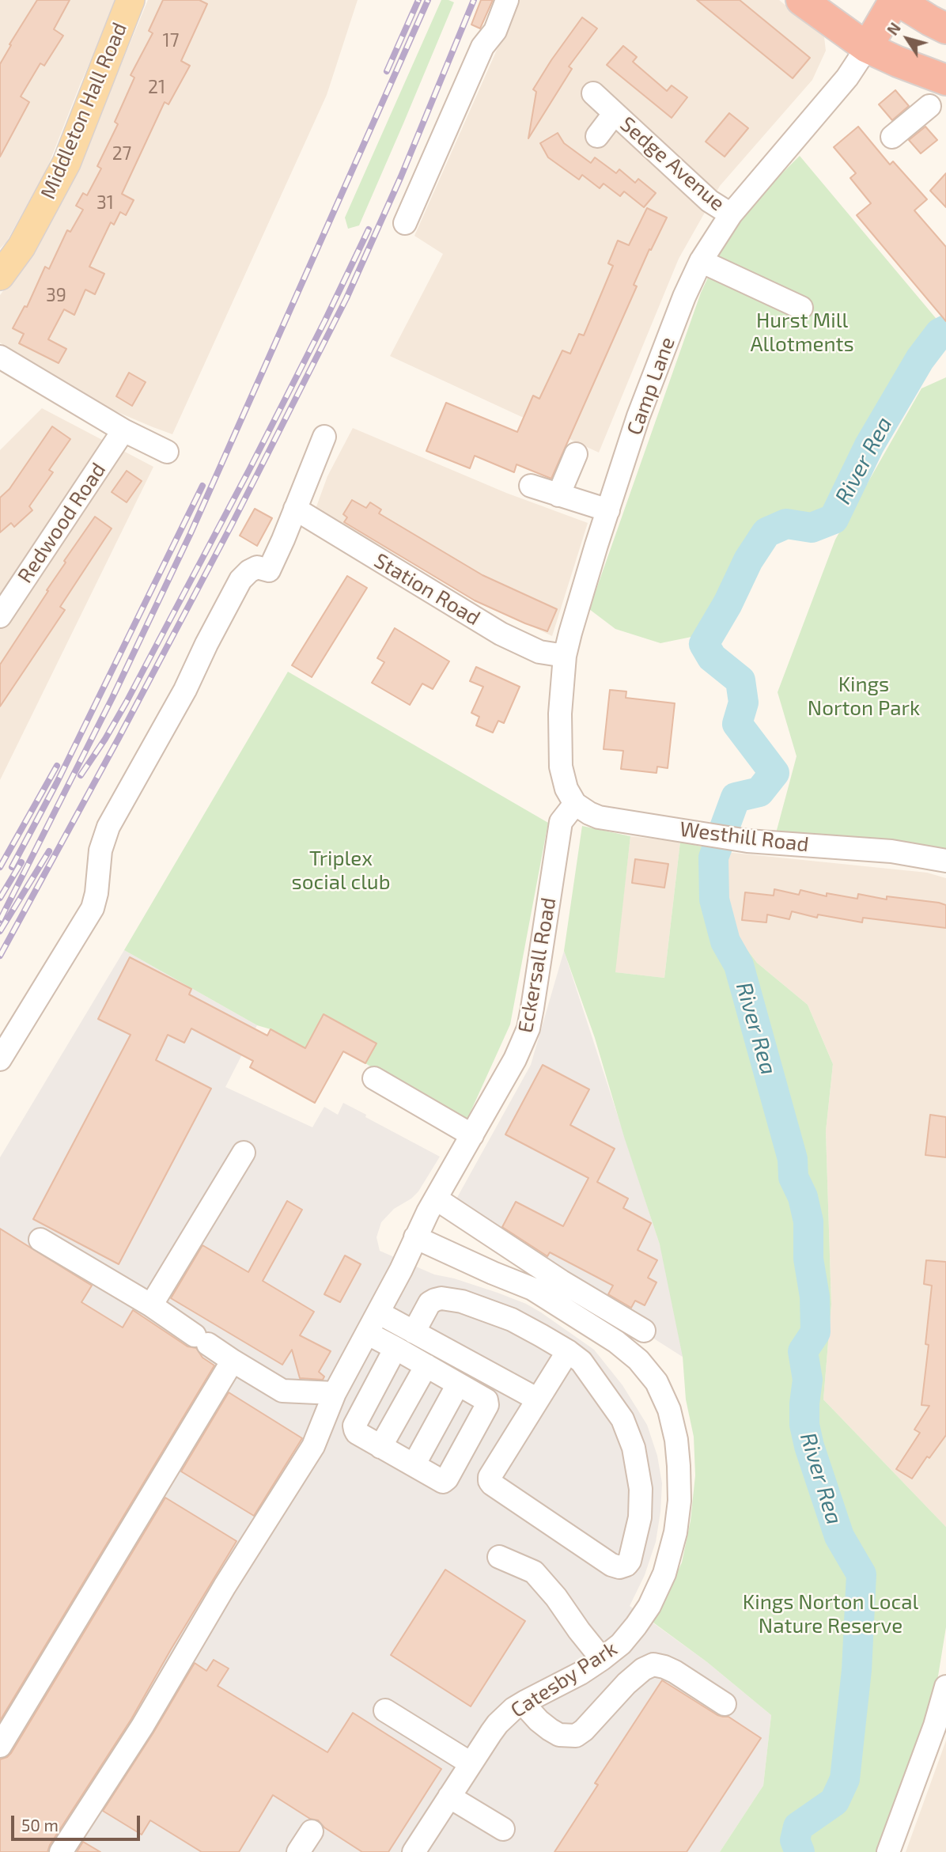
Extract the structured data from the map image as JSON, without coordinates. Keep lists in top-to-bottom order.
{
  "streets": {
    "main road": ["Middleton Hall Road"],
    "street": [
      "Sedge Avenue",
      "Camp Lane",
      "Redwood Road",
      "Station Road",
      "Westhill Road",
      "Eckersall Road",
      "Catesby Park"
    ]
  },
  "crossings": [
    ["Sedge Avenue", "Camp Lane"],
    ["Camp Lane", "Station Road"],
    ["Camp Lane", "Westhill Road"],
    ["Camp Lane", "Eckersall Road"],
    ["Westhill Road", "Eckersall Road"],
    ["Eckersall Road", "Catesby Park"]
  ],
  "water": ["River Rea"],
  "parks": [
    "Hurst Mill Allotments",
    "Kings Norton Park",
    "Triplex social club",
    "Kings Norton Local Nature Reserve"
  ],
  "house_numbers": [
    "17",
    "21",
    "27",
    "31",
    "39"
  ],
  "scale_bar": "50 m",
  "north": "top left"
}
